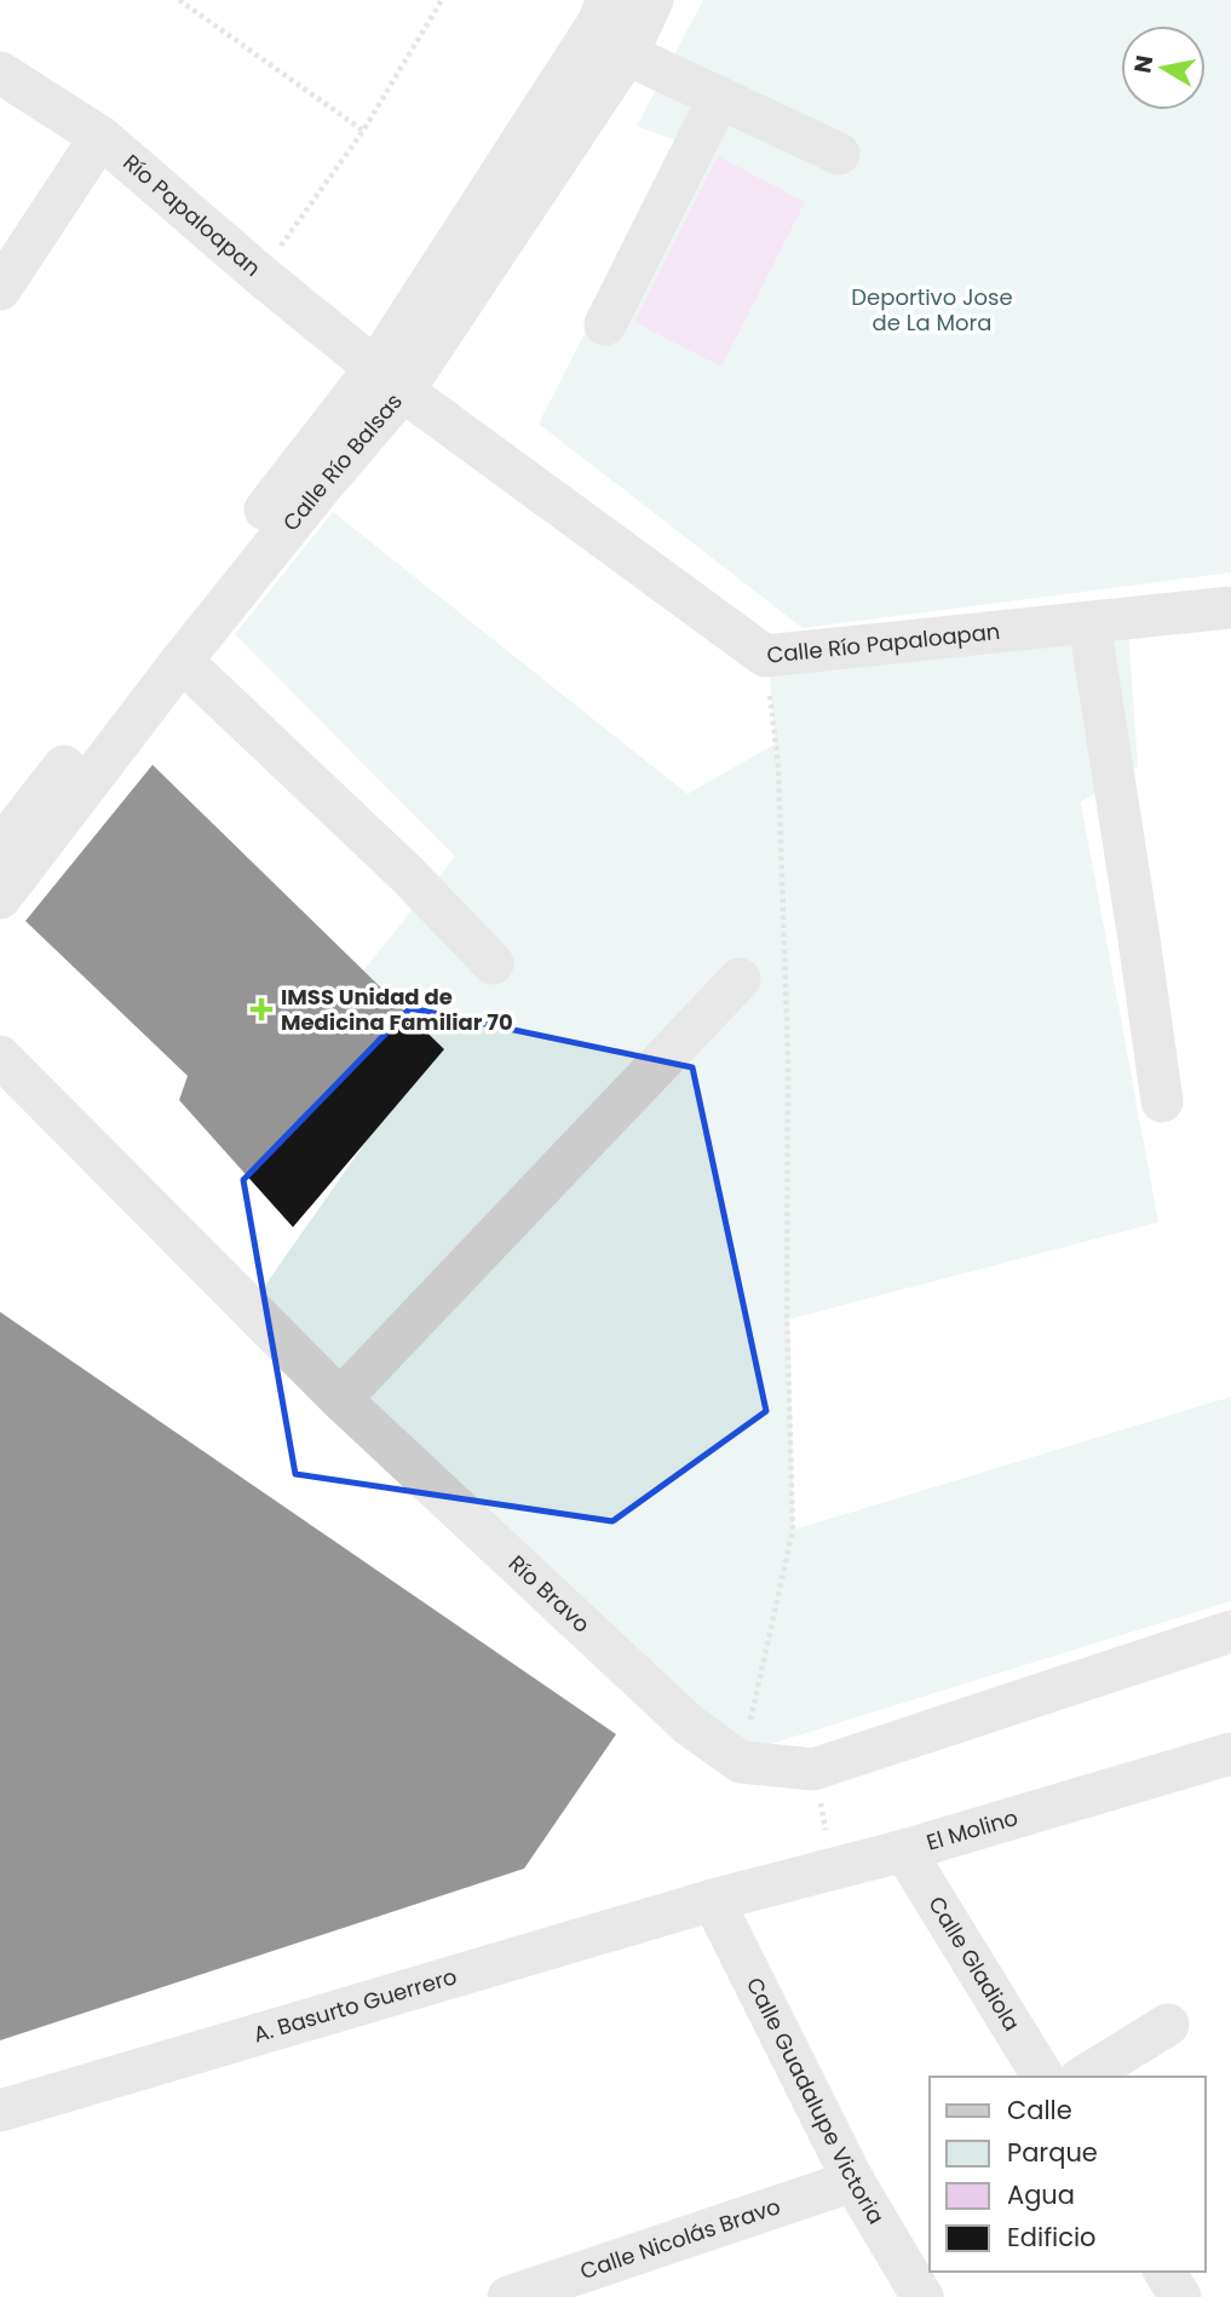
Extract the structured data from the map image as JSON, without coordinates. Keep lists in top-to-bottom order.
{
  "streets": {
    "street": [
      "Río Papaloapan",
      "Calle Río Balsas",
      "Calle Río Papaloapan",
      "Río Bravo",
      "El Molino",
      "Calle Gladiola",
      "A. Basurto Guerrero",
      "Calle Guadalupe Victoria",
      "Calle Nicolás Bravo"
    ]
  },
  "crossings": [
    ["Río Papaloapan", "Calle Río Balsas"],
    ["Río Papaloapan", "Calle Río Papaloapan"],
    ["Calle Río Balsas", "Calle Río Papaloapan"],
    ["El Molino", "Calle Gladiola"],
    ["El Molino", "A. Basurto Guerrero"],
    ["El Molino", "Calle Guadalupe Victoria"],
    ["A. Basurto Guerrero", "Calle Guadalupe Victoria"],
    ["Calle Guadalupe Victoria", "Calle Nicolás Bravo"]
  ],
  "parks": ["Deportivo Jose de La Mora"],
  "places": {
    "health": ["IMSS Unidad de Medicina Familiar 70"]
  },
  "legend": [
    "Calle",
    "Parque",
    "Agua",
    "Edificio"
  ],
  "north": "left"
}
